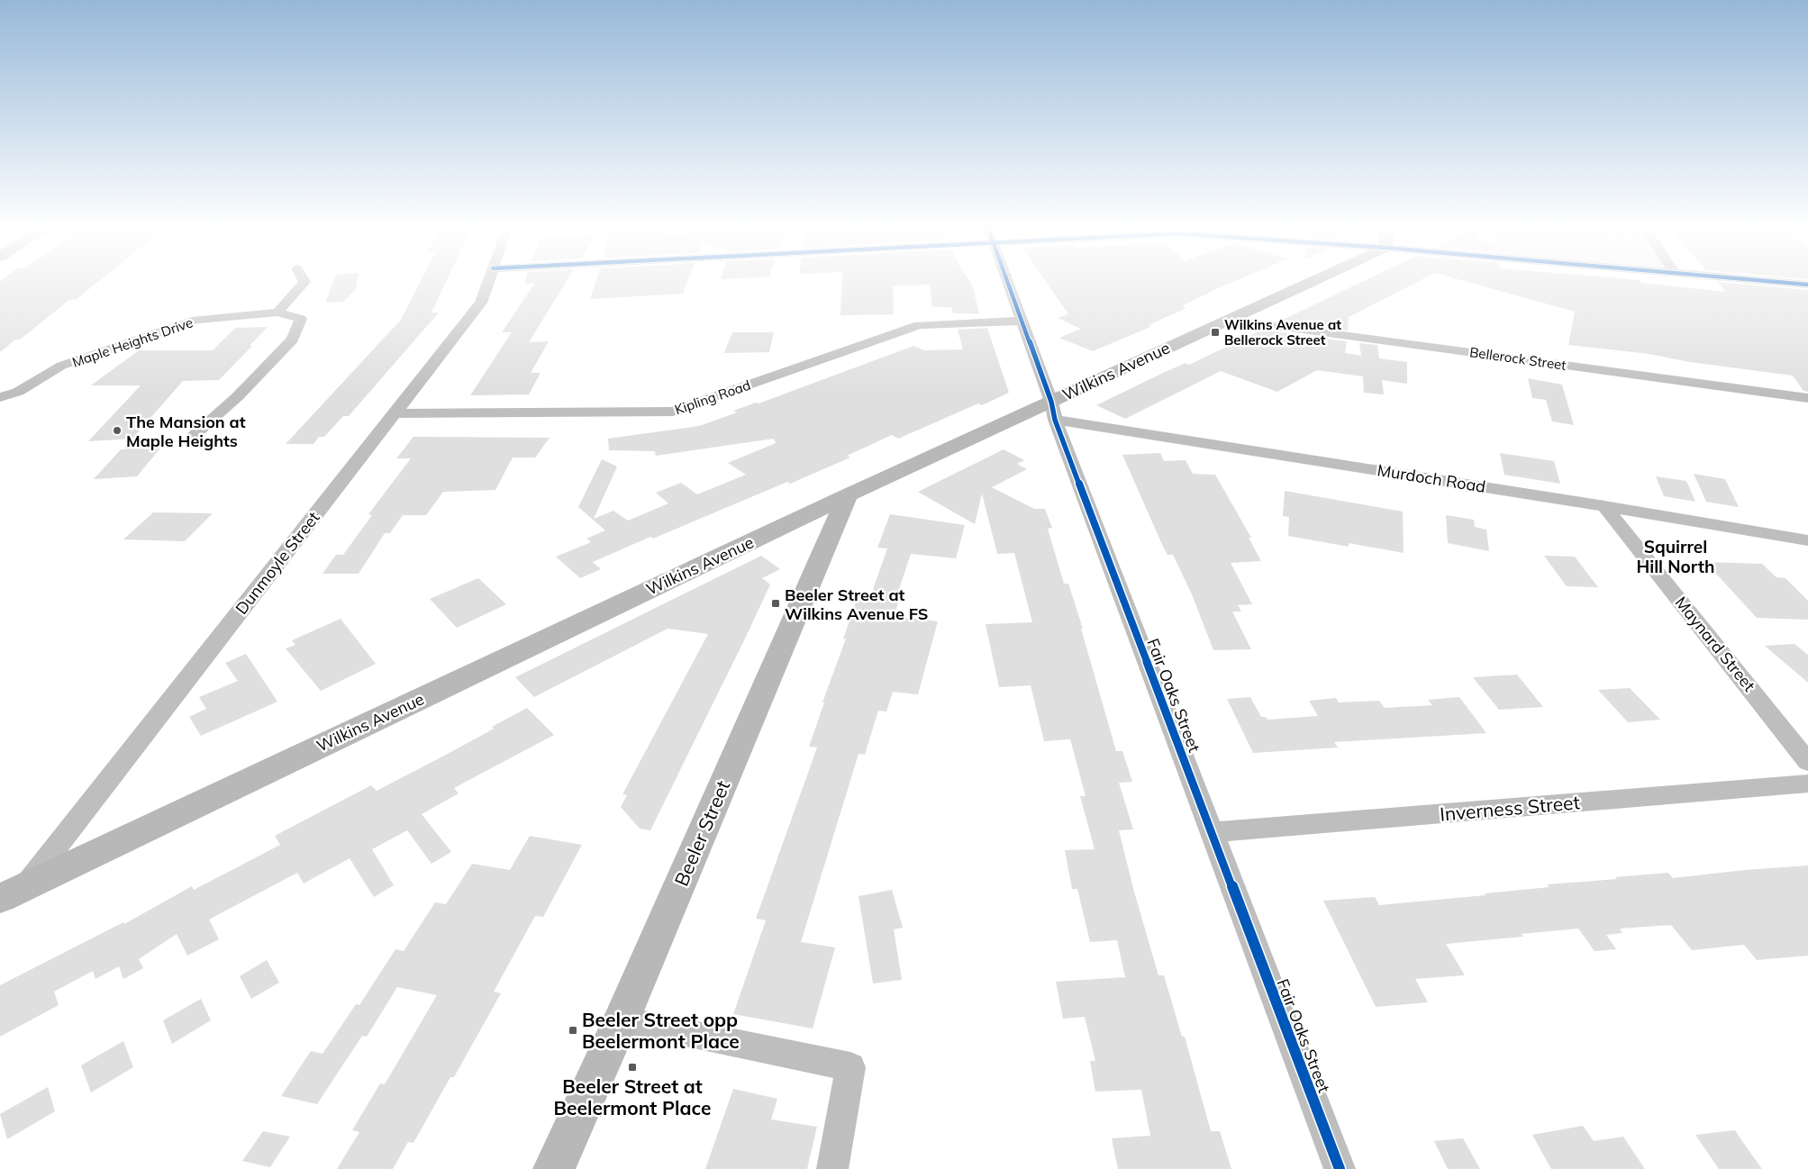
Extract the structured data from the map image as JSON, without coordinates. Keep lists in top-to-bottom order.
{
  "streets": {
    "main road": ["Wilkins Avenue", "Beeler Street"],
    "street": [
      "Maple Heights Drive",
      "Bellerock Street",
      "Kipling Road",
      "Murdoch Road",
      "Dunmoyle Street",
      "Maynard Street",
      "Fair Oaks Street",
      "Inverness Street"
    ]
  },
  "crossings": [
    ["Bellerock Street", "Wilkins Avenue"],
    ["Wilkins Avenue", "Murdoch Road"],
    ["Wilkins Avenue", "Dunmoyle Street"],
    ["Wilkins Avenue", "Fair Oaks Street"],
    ["Wilkins Avenue", "Beeler Street"],
    ["Kipling Road", "Dunmoyle Street"],
    ["Kipling Road", "Fair Oaks Street"],
    ["Murdoch Road", "Maynard Street"],
    ["Murdoch Road", "Fair Oaks Street"],
    ["Fair Oaks Street", "Inverness Street"]
  ],
  "districts": ["Squirrel Hill North"],
  "places": {
    "transit": [
      "Wilkins Avenue at Bellerock Street",
      "Beeler Street at Wilkins Avenue FS",
      "Beeler Street opp Beelermont Place",
      "Beeler Street at Beelermont Place"
    ],
    "other": ["The Mansion at Maple Heights"]
  }
}
